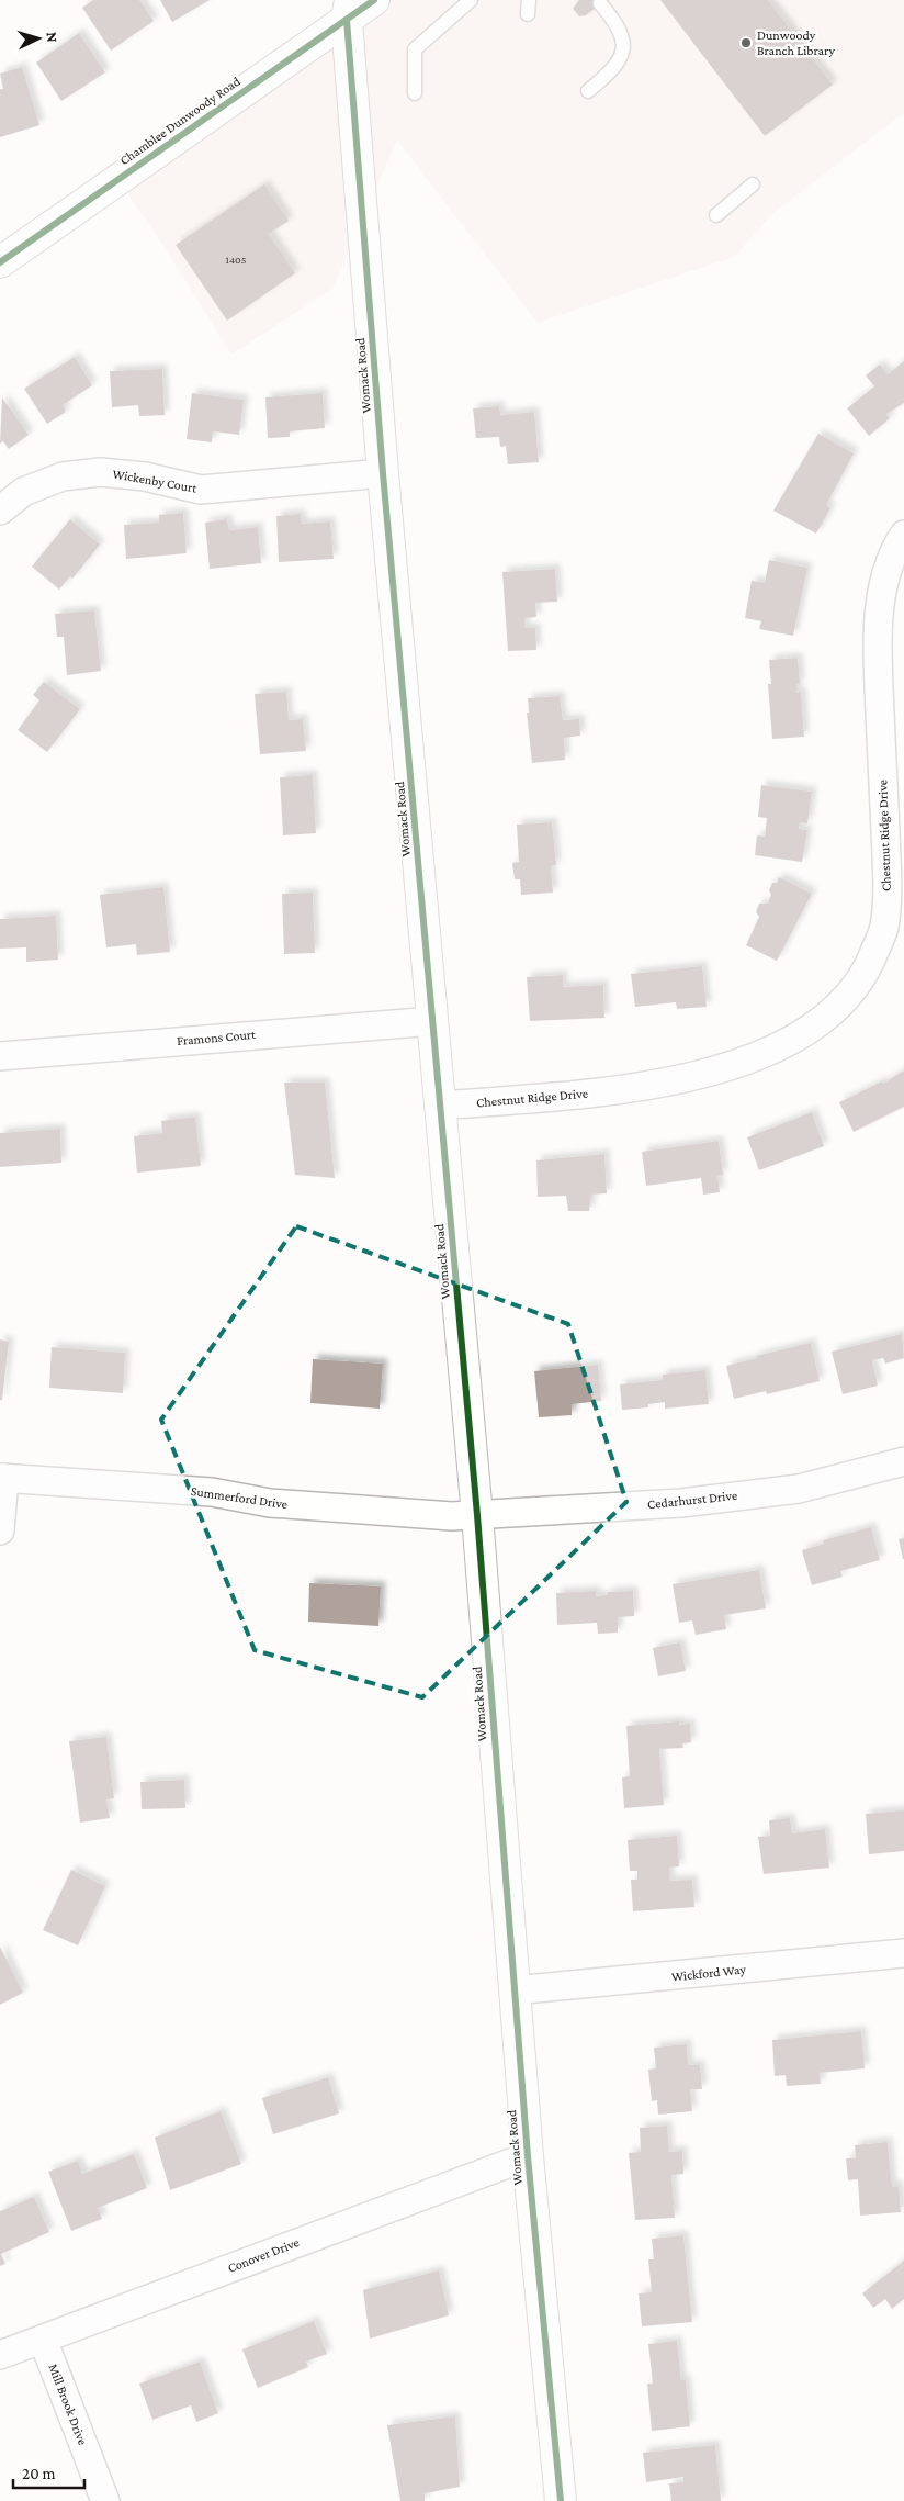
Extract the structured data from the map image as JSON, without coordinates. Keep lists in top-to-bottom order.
{
  "streets": {
    "street": [
      "Chamblee Dunwoody Road",
      "Womack Road",
      "Wickenby Court",
      "Chestnut Ridge Drive",
      "Framons Court",
      "Summerford Drive",
      "Cedarhurst Drive",
      "Wickford Way",
      "Conover Drive",
      "Mill Brook Drive"
    ]
  },
  "crossings": [
    ["Chamblee Dunwoody Road", "Womack Road"],
    ["Womack Road", "Wickenby Court"],
    ["Womack Road", "Chestnut Ridge Drive"],
    ["Womack Road", "Framons Court"],
    ["Womack Road", "Summerford Drive"],
    ["Womack Road", "Cedarhurst Drive"],
    ["Womack Road", "Wickford Way"],
    ["Womack Road", "Conover Drive"],
    ["Summerford Drive", "Cedarhurst Drive"],
    ["Conover Drive", "Mill Brook Drive"]
  ],
  "places": ["Dunwoody Branch Library"],
  "house_numbers": ["1405"],
  "scale_bar": "20 m",
  "north": "right"
}
